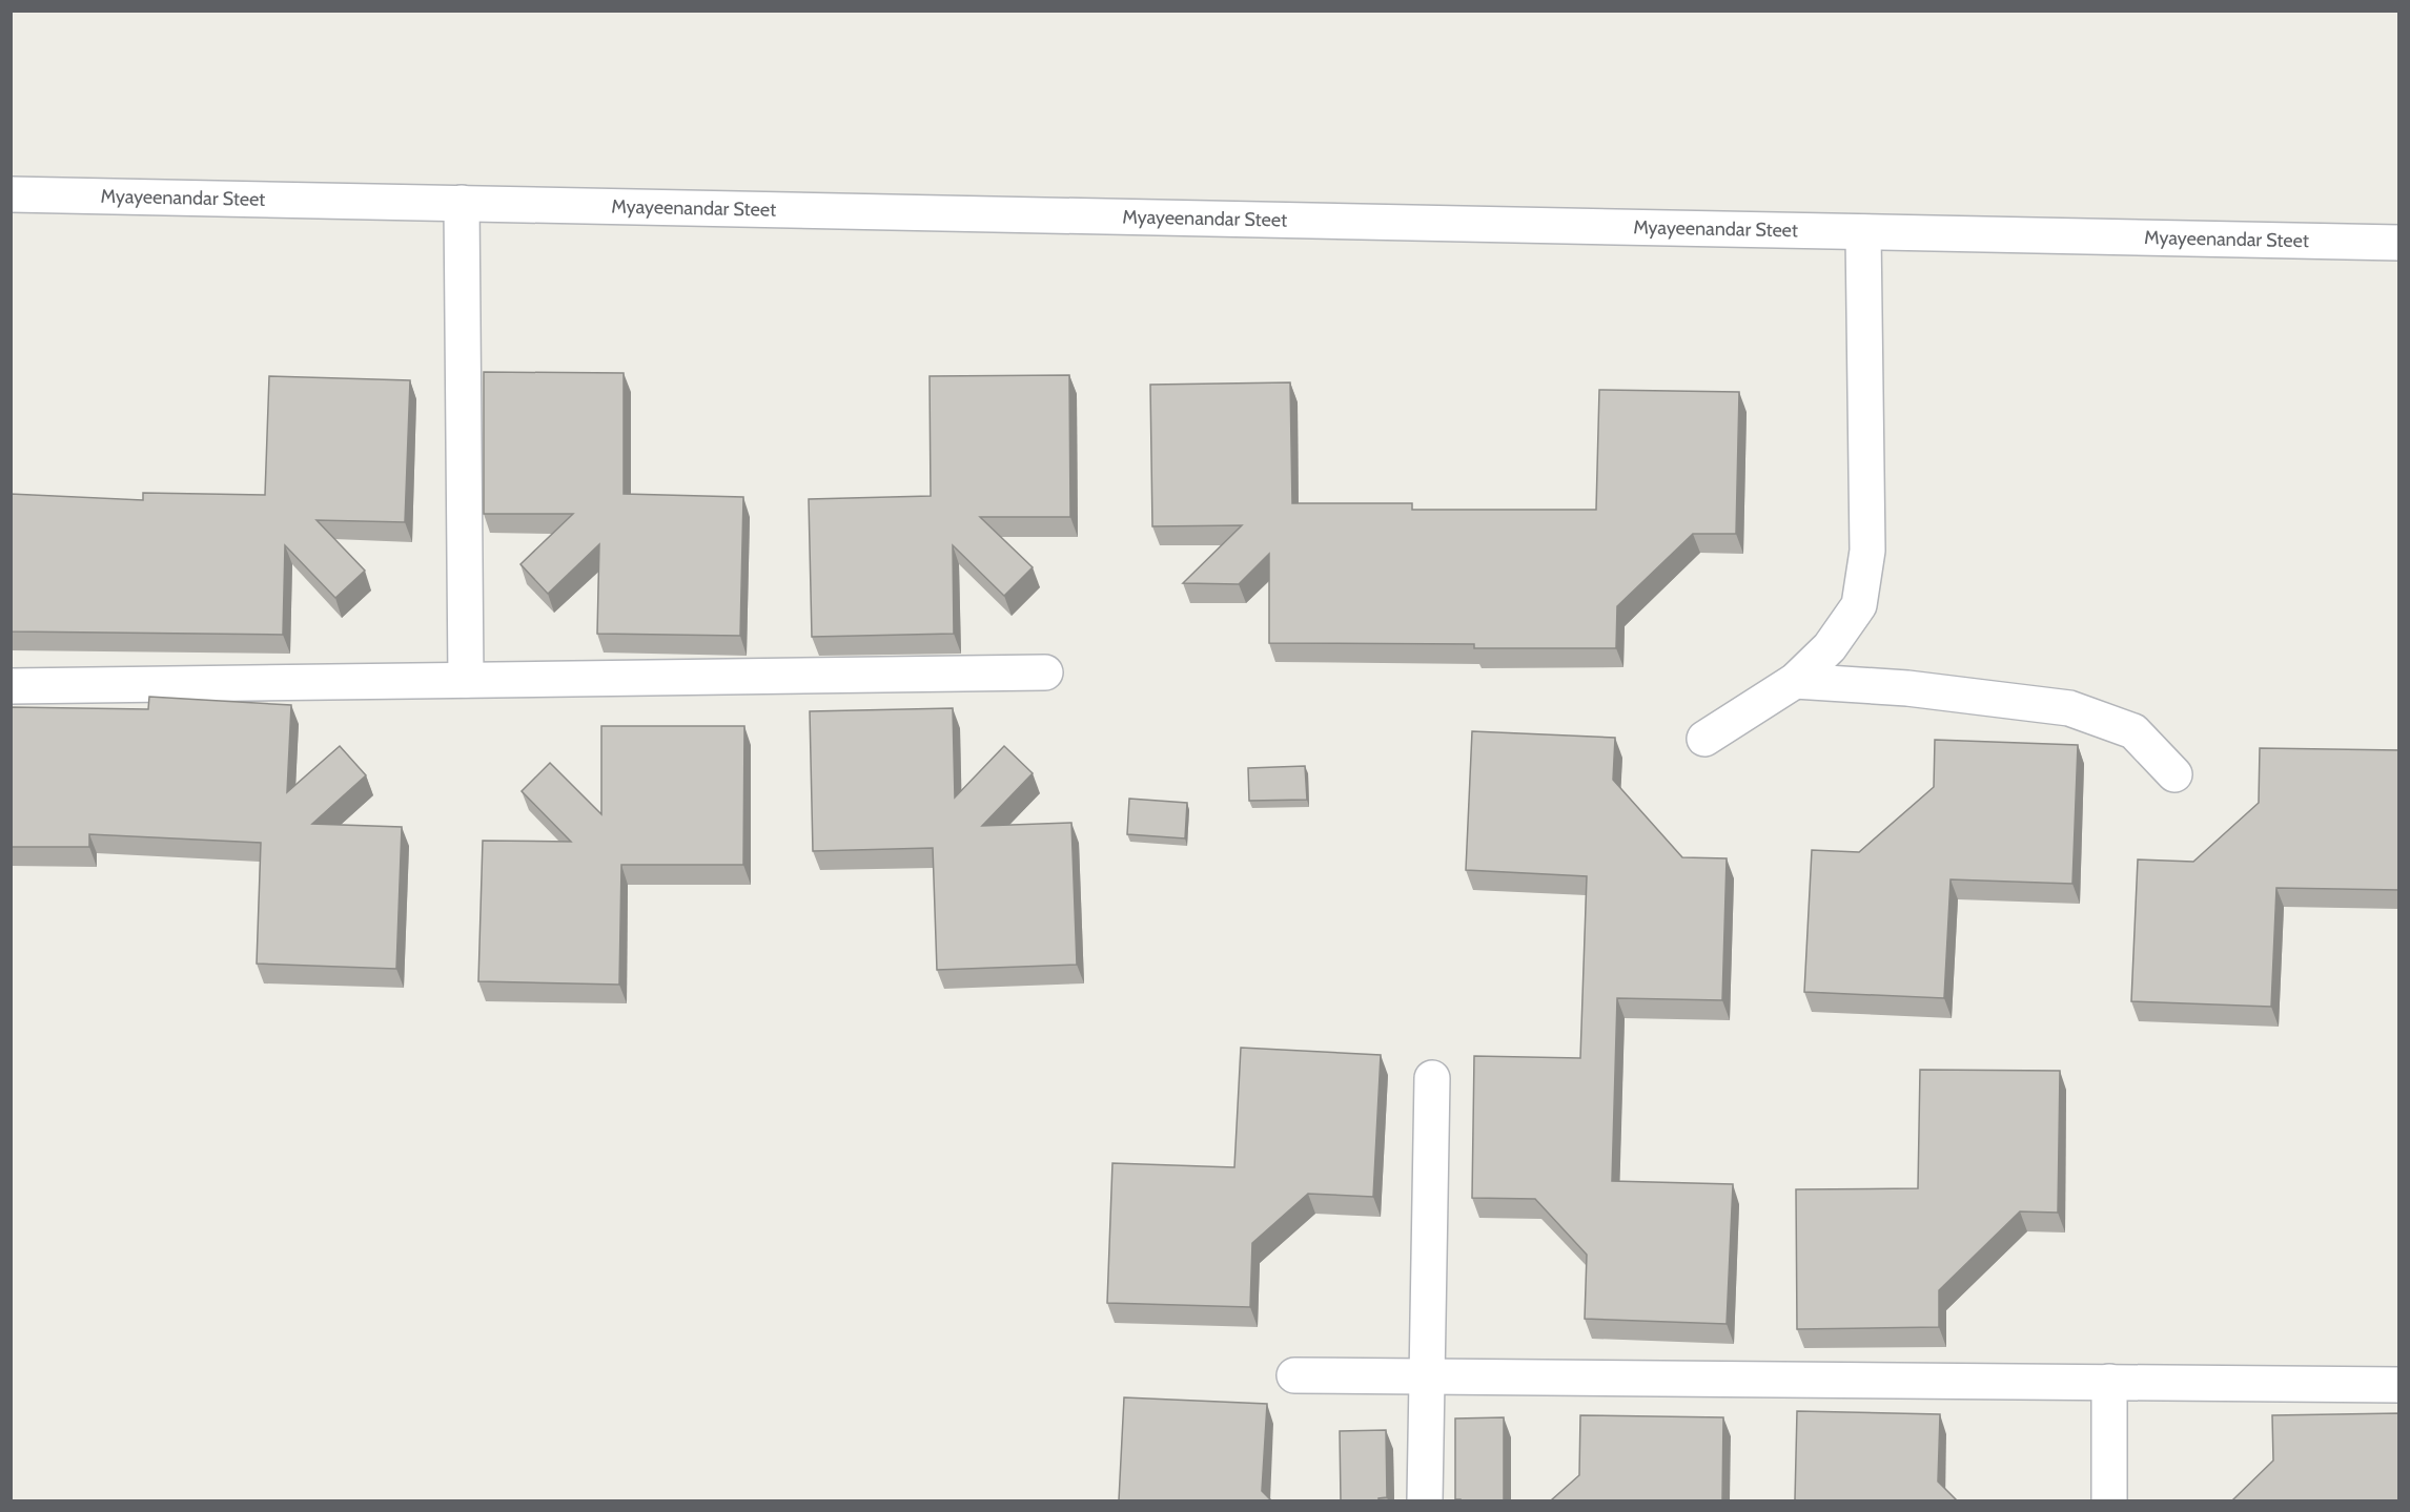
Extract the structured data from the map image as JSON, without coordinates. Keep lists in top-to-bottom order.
{
  "streets": {
    "street": ["Myayeenandar Steet"]
  }
}
